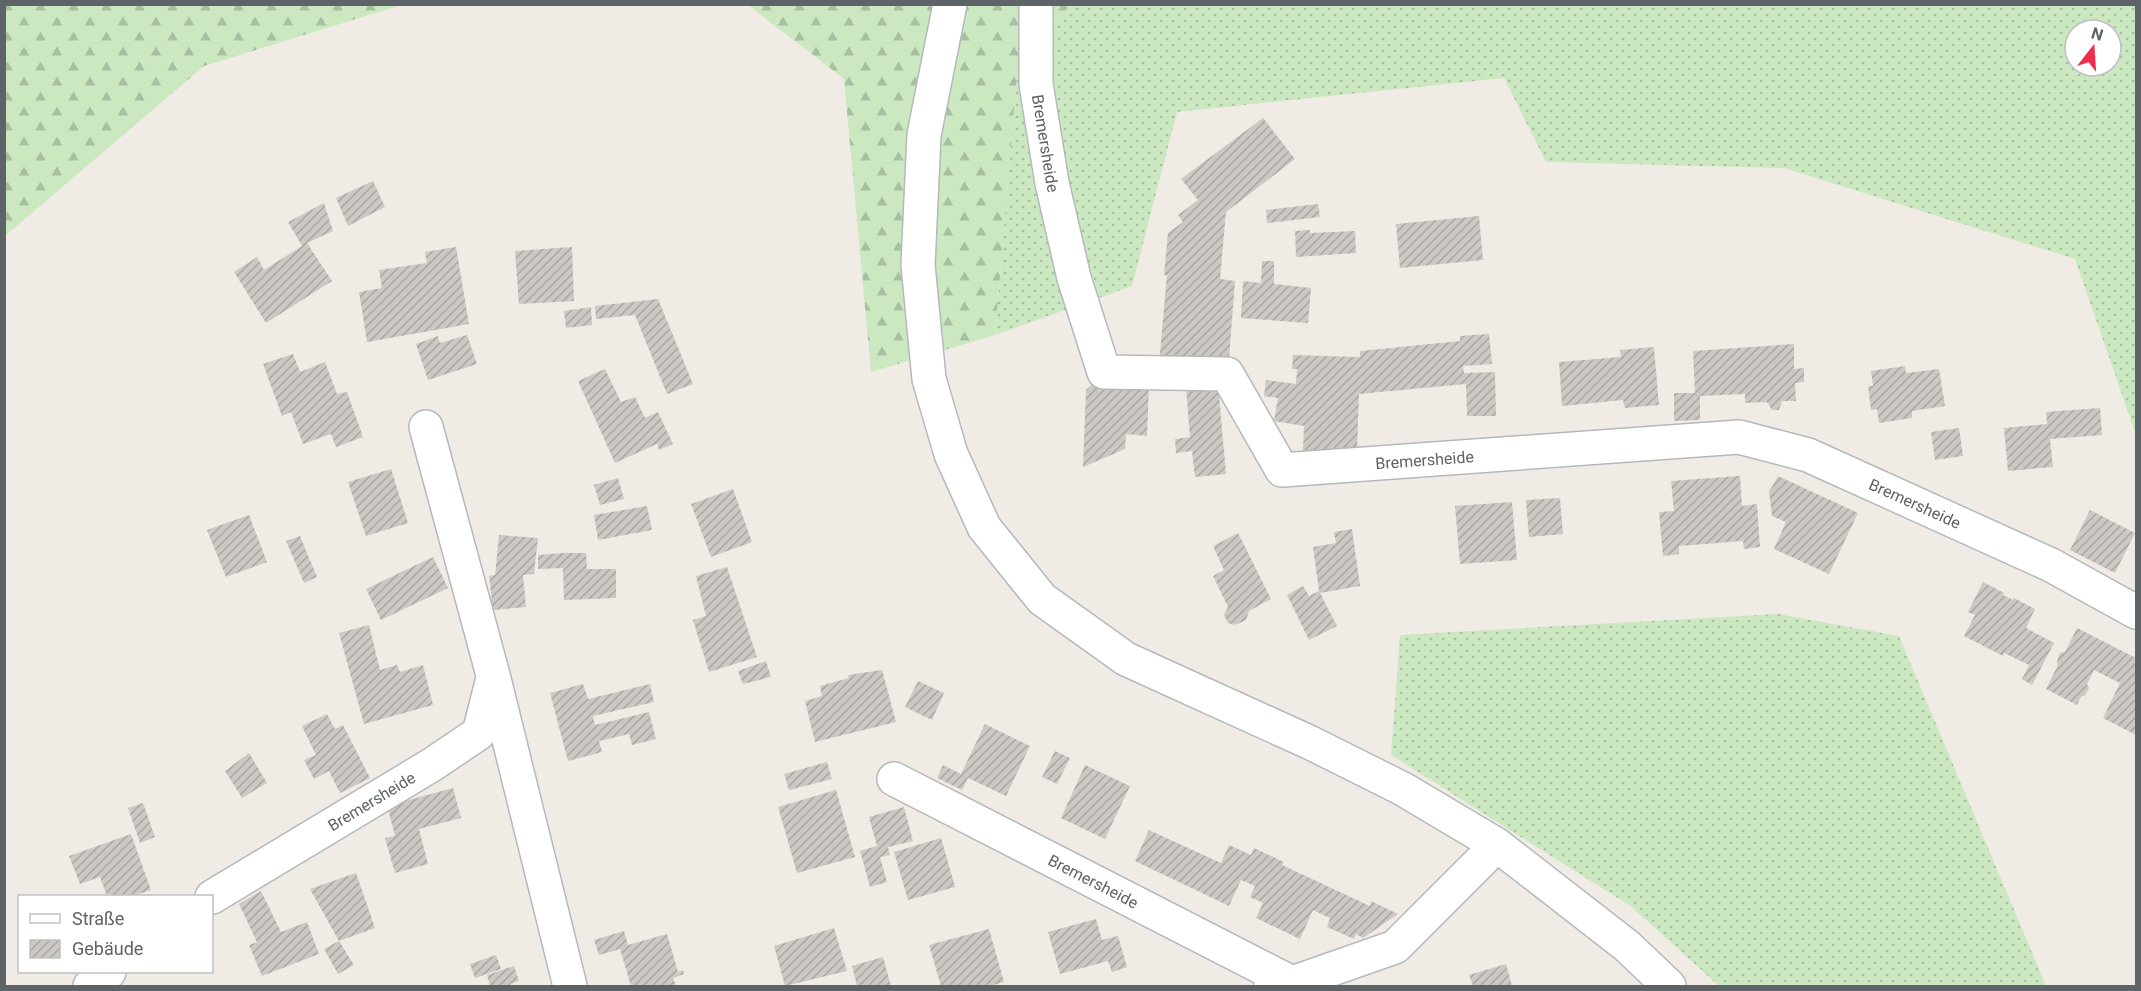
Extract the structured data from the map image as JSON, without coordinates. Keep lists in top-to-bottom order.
{
  "streets": {
    "street": ["Bremersheide"]
  },
  "legend": ["Straße", "Gebäude"],
  "north": "top"
}
